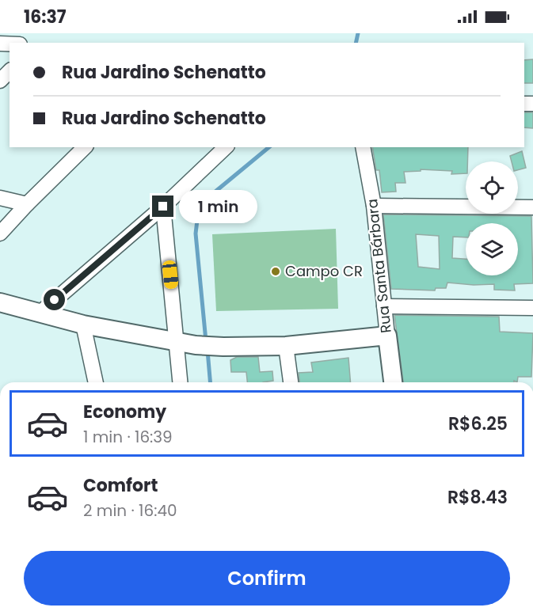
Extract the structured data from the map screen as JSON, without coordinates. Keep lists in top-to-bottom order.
{
  "streets": {
    "street": ["Rua Santa Bárbara"]
  },
  "places": ["Campo CR"],
  "page": {
    "status": "16:37",
    "banner": ["Rua Jardino Schenatto", "Rua Jardino Schenatto"],
    "bubble": "1 min",
    "list": [
      {
        "name": "Economy",
        "note": "1 min · 16:39",
        "value": "R$6.25"
      },
      {
        "name": "Comfort",
        "note": "2 min · 16:40",
        "value": "R$8.43"
      }
    ],
    "buttons": "Confirm"
  }
}
